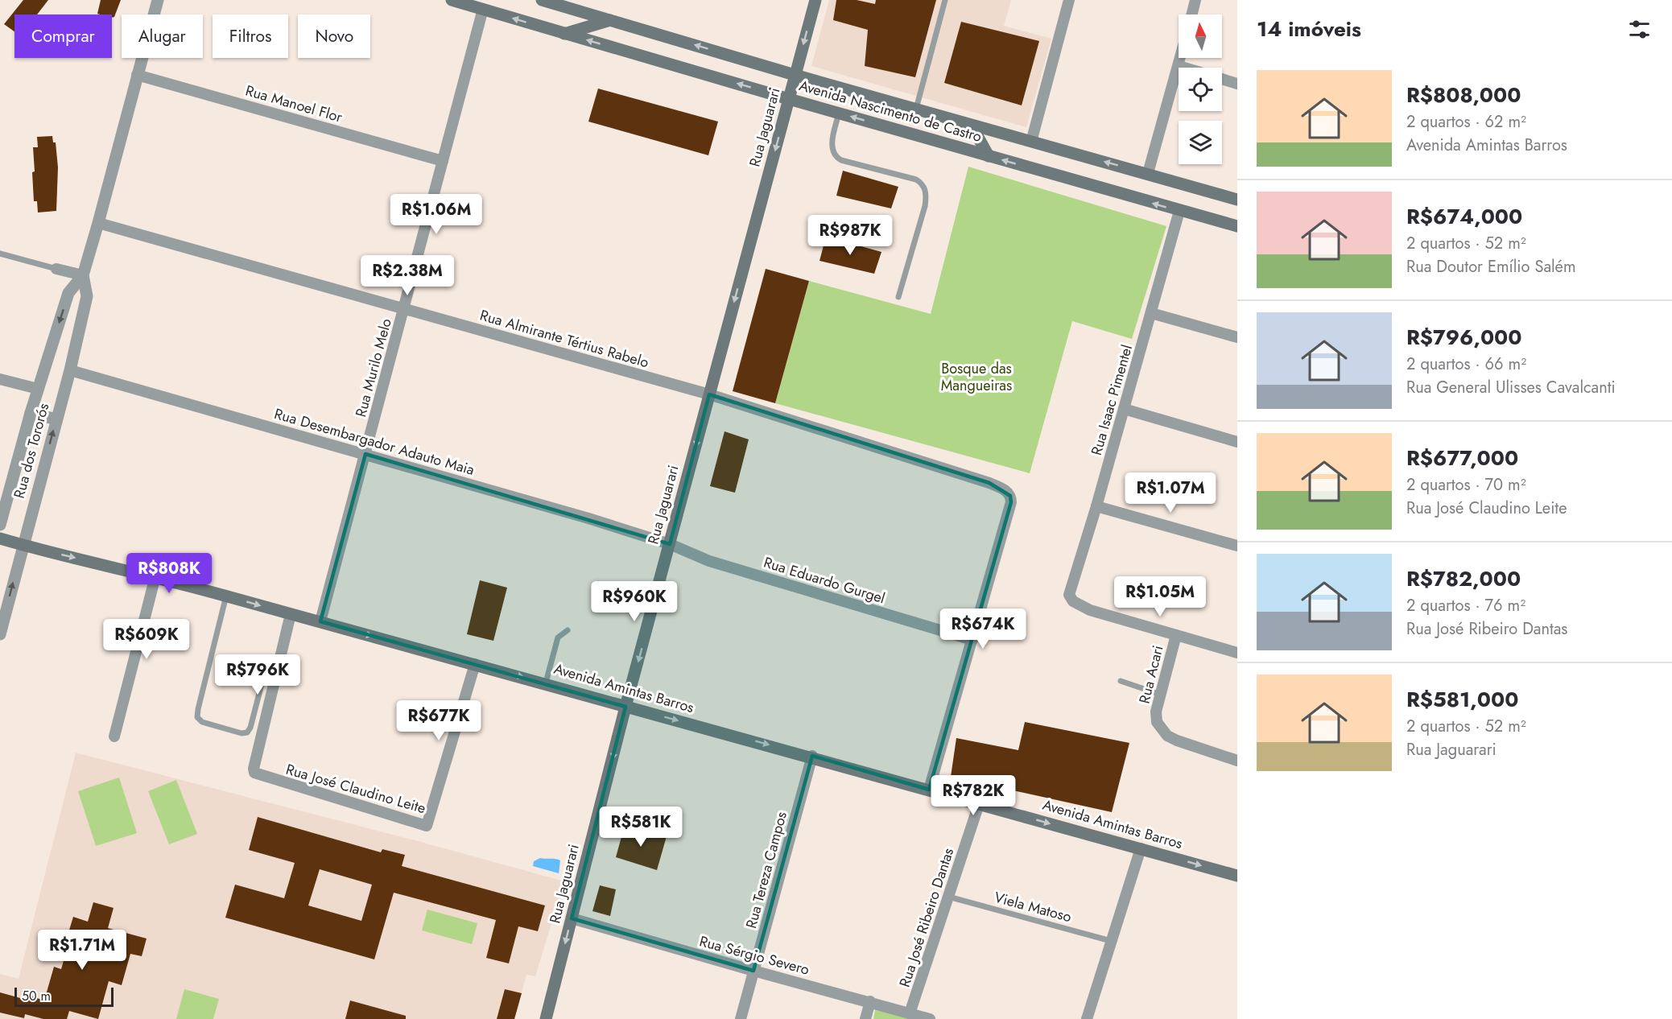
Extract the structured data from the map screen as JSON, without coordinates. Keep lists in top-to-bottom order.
{
  "streets": {
    "main road": ["Avenida Nascimento de Castro", "Rua Jaguarari", "Avenida Amintas Barros"],
    "street": [
      "Rua Manoel Flor",
      "Rua Almirante Tértius Rabelo",
      "Rua Murilo Melo",
      "Rua Isaac Pimentel",
      "Rua Desembargador Adauto Maia",
      "Rua dos Tororós",
      "Rua Eduardo Gurgel",
      "Rua Acari",
      "Rua José Claudino Leite",
      "Rua Tereza Campos",
      "Rua José Ribeiro Dantas",
      "Rua Sérgio Severo"
    ],
    "lane": ["Viela Matoso"]
  },
  "crossings": [
    ["Rua Manoel Flor", "Rua Murilo Melo"],
    ["Rua Manoel Flor", "Rua dos Tororós"],
    ["Avenida Nascimento de Castro", "Rua Jaguarari"],
    ["Avenida Nascimento de Castro", "Rua Murilo Melo"],
    ["Avenida Nascimento de Castro", "Rua Isaac Pimentel"],
    ["Rua Jaguarari", "Rua Almirante Tértius Rabelo"],
    ["Rua Jaguarari", "Rua Desembargador Adauto Maia"],
    ["Rua Jaguarari", "Rua Eduardo Gurgel"],
    ["Rua Jaguarari", "Avenida Amintas Barros"],
    ["Rua Jaguarari", "Rua Sérgio Severo"],
    ["Rua Almirante Tértius Rabelo", "Rua Murilo Melo"],
    ["Rua Almirante Tértius Rabelo", "Rua dos Tororós"],
    ["Rua Almirante Tértius Rabelo", "Rua Eduardo Gurgel"],
    ["Rua Murilo Melo", "Rua Desembargador Adauto Maia"],
    ["Rua Murilo Melo", "Avenida Amintas Barros"],
    ["Rua Isaac Pimentel", "Rua Acari"],
    ["Rua Desembargador Adauto Maia", "Rua dos Tororós"],
    ["Rua Desembargador Adauto Maia", "Rua Eduardo Gurgel"],
    ["Rua dos Tororós", "Avenida Amintas Barros"],
    ["Avenida Amintas Barros", "Rua José Claudino Leite"],
    ["Avenida Amintas Barros", "Rua Tereza Campos"],
    ["Avenida Amintas Barros", "Rua José Ribeiro Dantas"],
    ["Rua Tereza Campos", "Rua Sérgio Severo"],
    ["Viela Matoso", "Rua José Ribeiro Dantas"],
    ["Rua José Ribeiro Dantas", "Rua Sérgio Severo"]
  ],
  "one_way": ["Rua Jaguarari", "Avenida Amintas Barros"],
  "parks": ["Bosque das Mangueiras"],
  "scale_bar": "50 m",
  "north": "top",
  "page": {
    "heading": "14 imóveis",
    "chip": [
      "Comprar",
      "Alugar",
      "Filtros",
      "Novo"
    ],
    "list": [
      {
        "name": "R$808,000",
        "note": "2 quartos · 62 m² · Avenida Amintas Barros"
      },
      {
        "name": "R$674,000",
        "note": "2 quartos · 52 m² · Rua Doutor Emílio Salém"
      },
      {
        "name": "R$796,000",
        "note": "2 quartos · 66 m² · Rua General Ulisses Cavalcanti"
      },
      {
        "name": "R$677,000",
        "note": "2 quartos · 70 m² · Rua José Claudino Leite"
      },
      {
        "name": "R$782,000",
        "note": "2 quartos · 76 m² · Rua José Ribeiro Dantas"
      },
      {
        "name": "R$581,000",
        "note": "2 quartos · 52 m² · Rua Jaguarari"
      }
    ],
    "price": [
      "R$1.06M",
      "R$987K",
      "R$2.38M",
      "R$1.07M",
      "R$808K",
      "R$1.05M",
      "R$960K",
      "R$674K",
      "R$609K",
      "R$796K",
      "R$677K",
      "R$782K",
      "R$581K",
      "R$1.71M"
    ],
    "scale": "50 m"
  }
}
